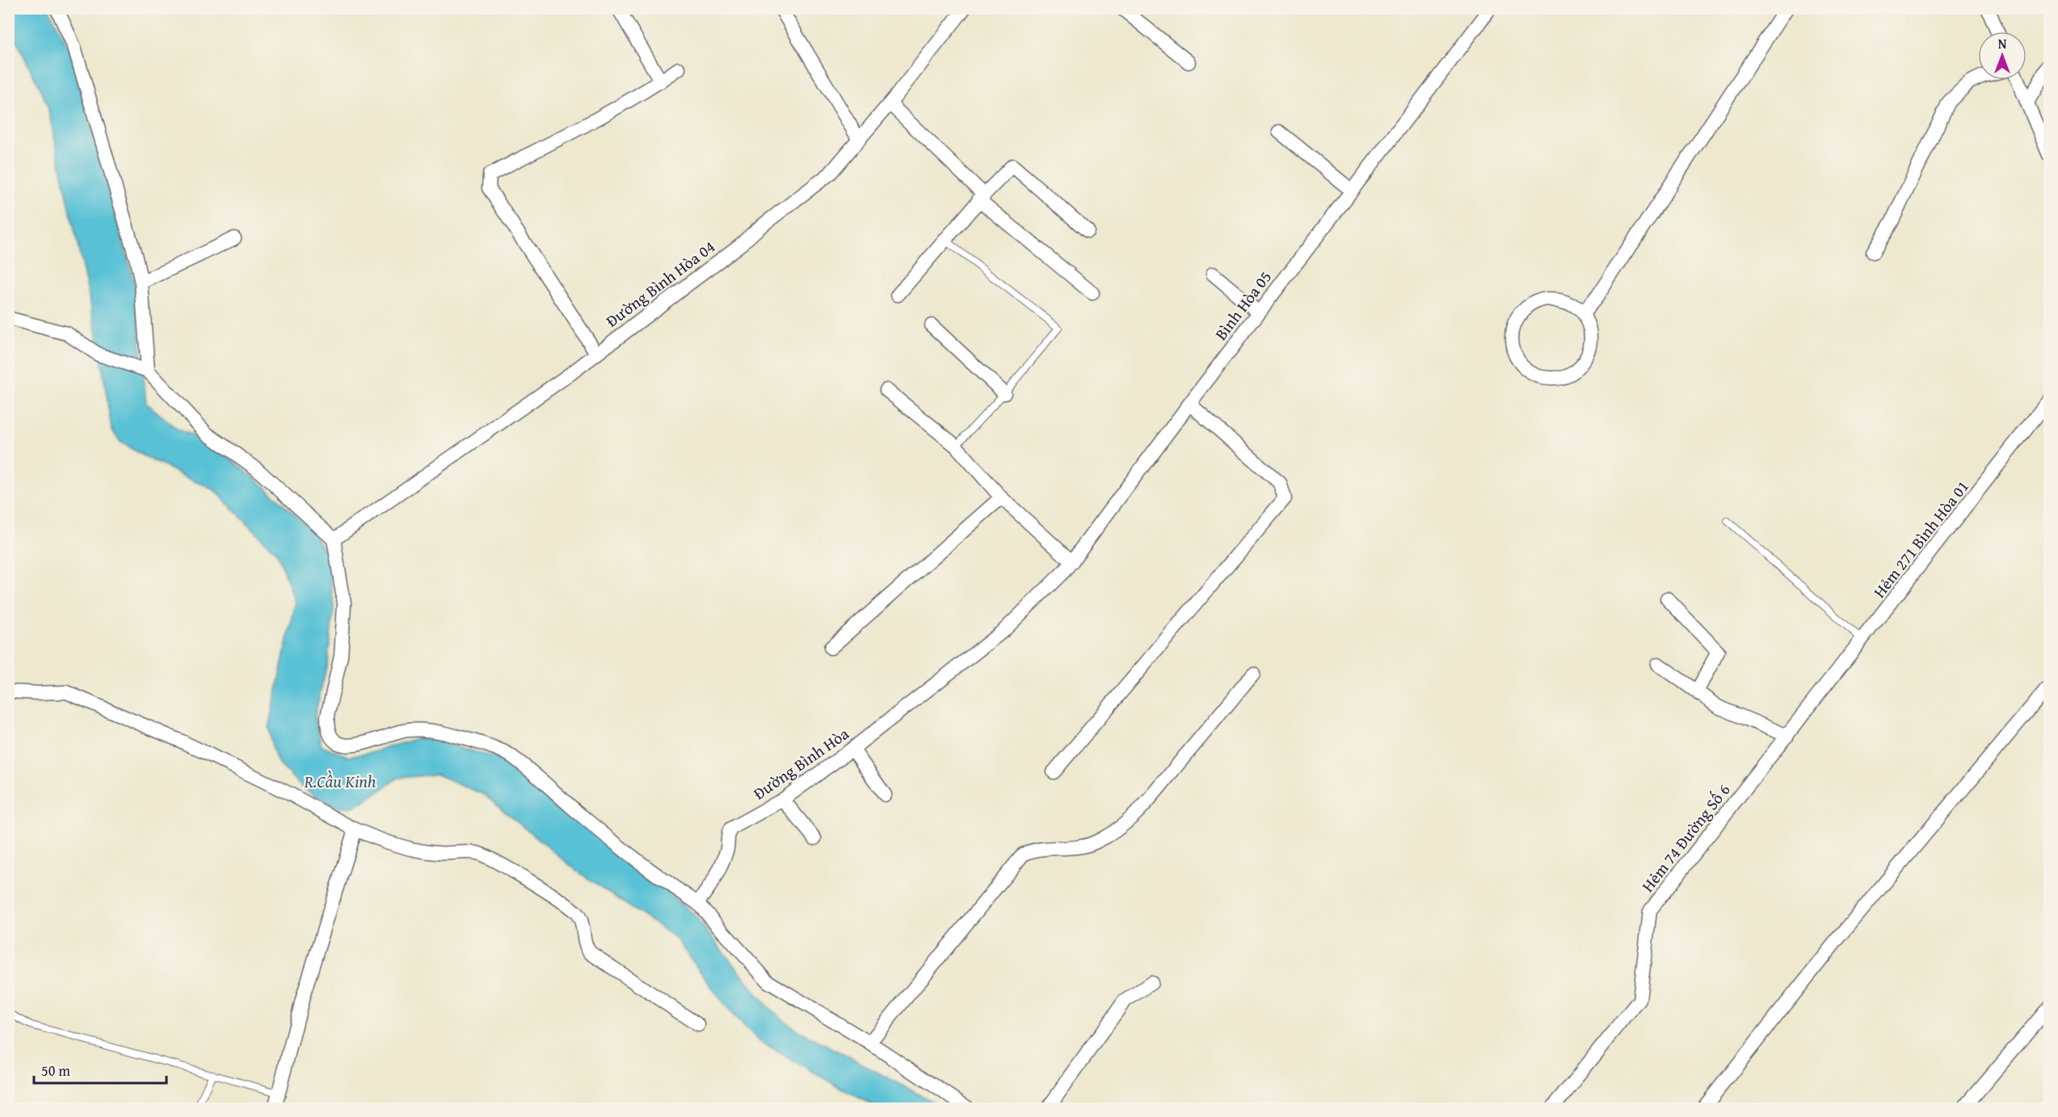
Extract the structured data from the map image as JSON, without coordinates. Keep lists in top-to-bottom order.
{
  "streets": {
    "street": [
      "Đường Bình Hòa 04",
      "Bình Hòa 05",
      "Hẻm 271 Bình Hòa 01",
      "Đường Bình Hòa",
      "Hẻm 74 Đường Số 6"
    ]
  },
  "crossings": [
    ["Bình Hòa 05", "Đường Bình Hòa"],
    ["Hẻm 271 Bình Hòa 01", "Hẻm 74 Đường Số 6"]
  ],
  "water": ["R.Cầu Kinh"],
  "scale_bar": "50 m",
  "north": "top"
}
